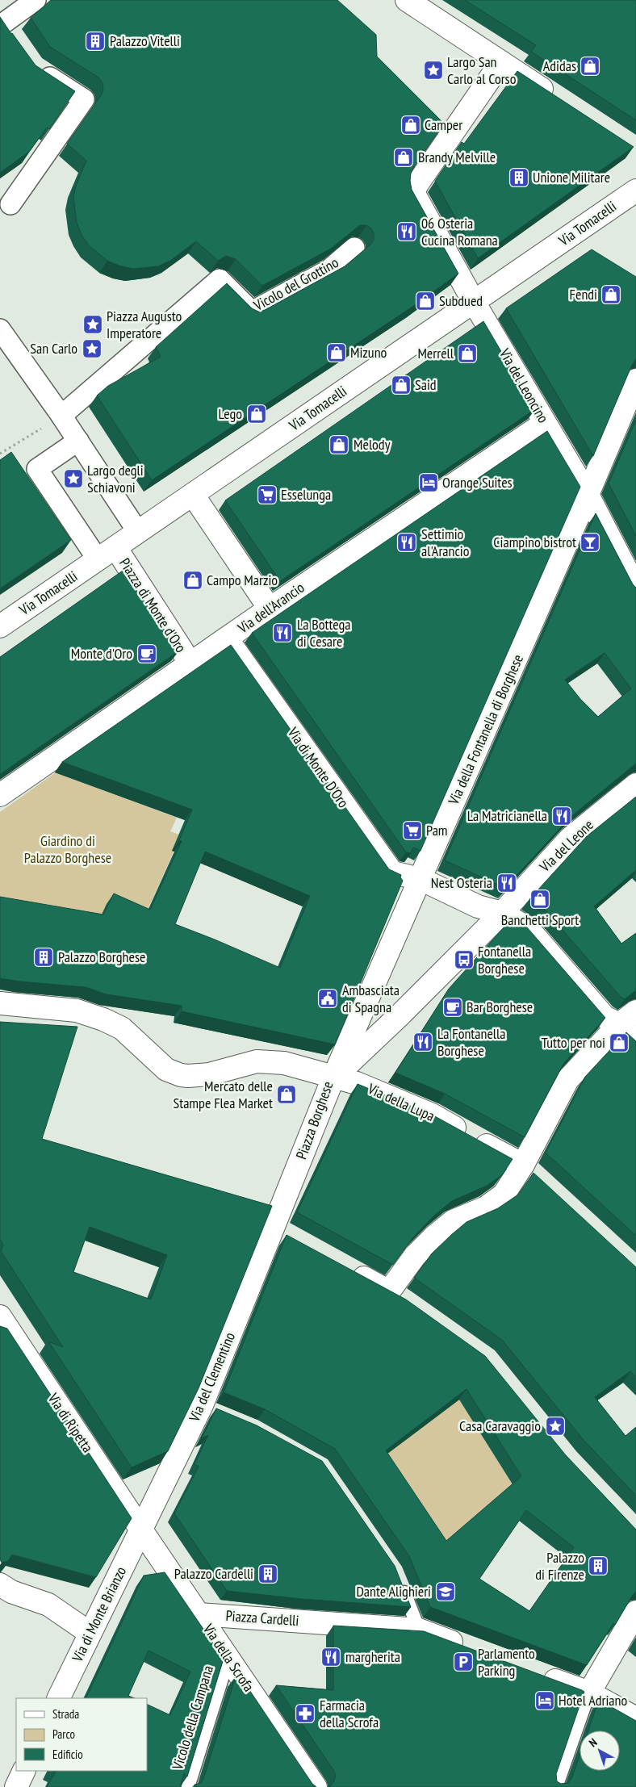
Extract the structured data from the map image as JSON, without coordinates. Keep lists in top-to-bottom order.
{
  "streets": {
    "street": [
      "Via Tomacelli",
      "Vicolo del Grottino",
      "Via del Leoncino",
      "Piazza di Monte d'Oro",
      "Via dell'Arancio",
      "Via della Fontanella di Borghese",
      "Via di Monte D'Oro",
      "Via del Leone",
      "Via della Lupa",
      "Piazza Borghese",
      "Via del Clementino",
      "Via di Ripetta",
      "Via di Monte Brianzo",
      "Piazza Cardelli",
      "Via della Scrofa"
    ],
    "lane": ["Vicolo della Campana"]
  },
  "crossings": [
    ["Via Tomacelli", "Via del Leoncino"],
    ["Via Tomacelli", "Piazza di Monte d'Oro"],
    ["Via del Leoncino", "Via dell'Arancio"],
    ["Via del Leoncino", "Via della Fontanella di Borghese"],
    ["Piazza di Monte d'Oro", "Via dell'Arancio"],
    ["Via dell'Arancio", "Via di Monte D'Oro"],
    ["Via della Fontanella di Borghese", "Via di Monte D'Oro"],
    ["Via della Fontanella di Borghese", "Via del Leone"],
    ["Via della Fontanella di Borghese", "Via della Lupa"],
    ["Via della Fontanella di Borghese", "Piazza Borghese"],
    ["Via di Monte D'Oro", "Via del Leone"],
    ["Via del Leone", "Via della Lupa"],
    ["Via del Leone", "Piazza Borghese"],
    ["Via della Lupa", "Piazza Borghese"],
    ["Piazza Borghese", "Via del Clementino"],
    ["Via del Clementino", "Via di Ripetta"],
    ["Via del Clementino", "Via di Monte Brianzo"],
    ["Via del Clementino", "Via della Scrofa"],
    ["Via di Ripetta", "Via di Monte Brianzo"],
    ["Via di Ripetta", "Via della Scrofa"],
    ["Via di Monte Brianzo", "Via della Scrofa"],
    ["Piazza Cardelli", "Via della Scrofa"],
    ["Via della Scrofa", "Vicolo della Campana"]
  ],
  "parks": ["Giardino di Palazzo Borghese"],
  "places": {
    "building": [
      "Palazzo Vitelli",
      "Unione Militare",
      "Palazzo Borghese",
      "Palazzo di Firenze",
      "Palazzo Cardelli"
    ],
    "shop": [
      "Adidas",
      "Camper",
      "Brandy Melville",
      "Fendi",
      "Subdued",
      "Mizuno",
      "Merrell",
      "Said",
      "Lego",
      "Melody",
      "Campo Marzio",
      "Banchetti Sport",
      "Tutto per noi",
      "Mercato delle Stampe Flea Market"
    ],
    "place": [
      "Largo San Carlo al Corso",
      "Piazza Augusto Imperatore",
      "San Carlo",
      "Largo degli Schiavoni",
      "Casa Caravaggio"
    ],
    "restaurant": [
      "06 Osteria Cucina Romana",
      "Settimio al'Arancio",
      "La Bottega di Cesare",
      "La Matricianella",
      "Nest Osteria",
      "La Fontanella Borghese",
      "margherita"
    ],
    "hotel": ["Orange Suites", "Hotel Adriano"],
    "supermarket": ["Esselunga", "Pam"],
    "bar": ["Ciampino bistrot"],
    "cafe": ["Monte d'Oro", "Bar Borghese"],
    "bus stop": ["Fontanella Borghese"],
    "public building": ["Ambasciata di Spagna"],
    "school or university": ["Dante Alighieri"],
    "parking": ["Parlamento Parking"],
    "pharmacy": ["Farmacia della Scrofa"]
  },
  "legend": ["Strada", "Parco", "Edificio"],
  "north": "top left"
}
